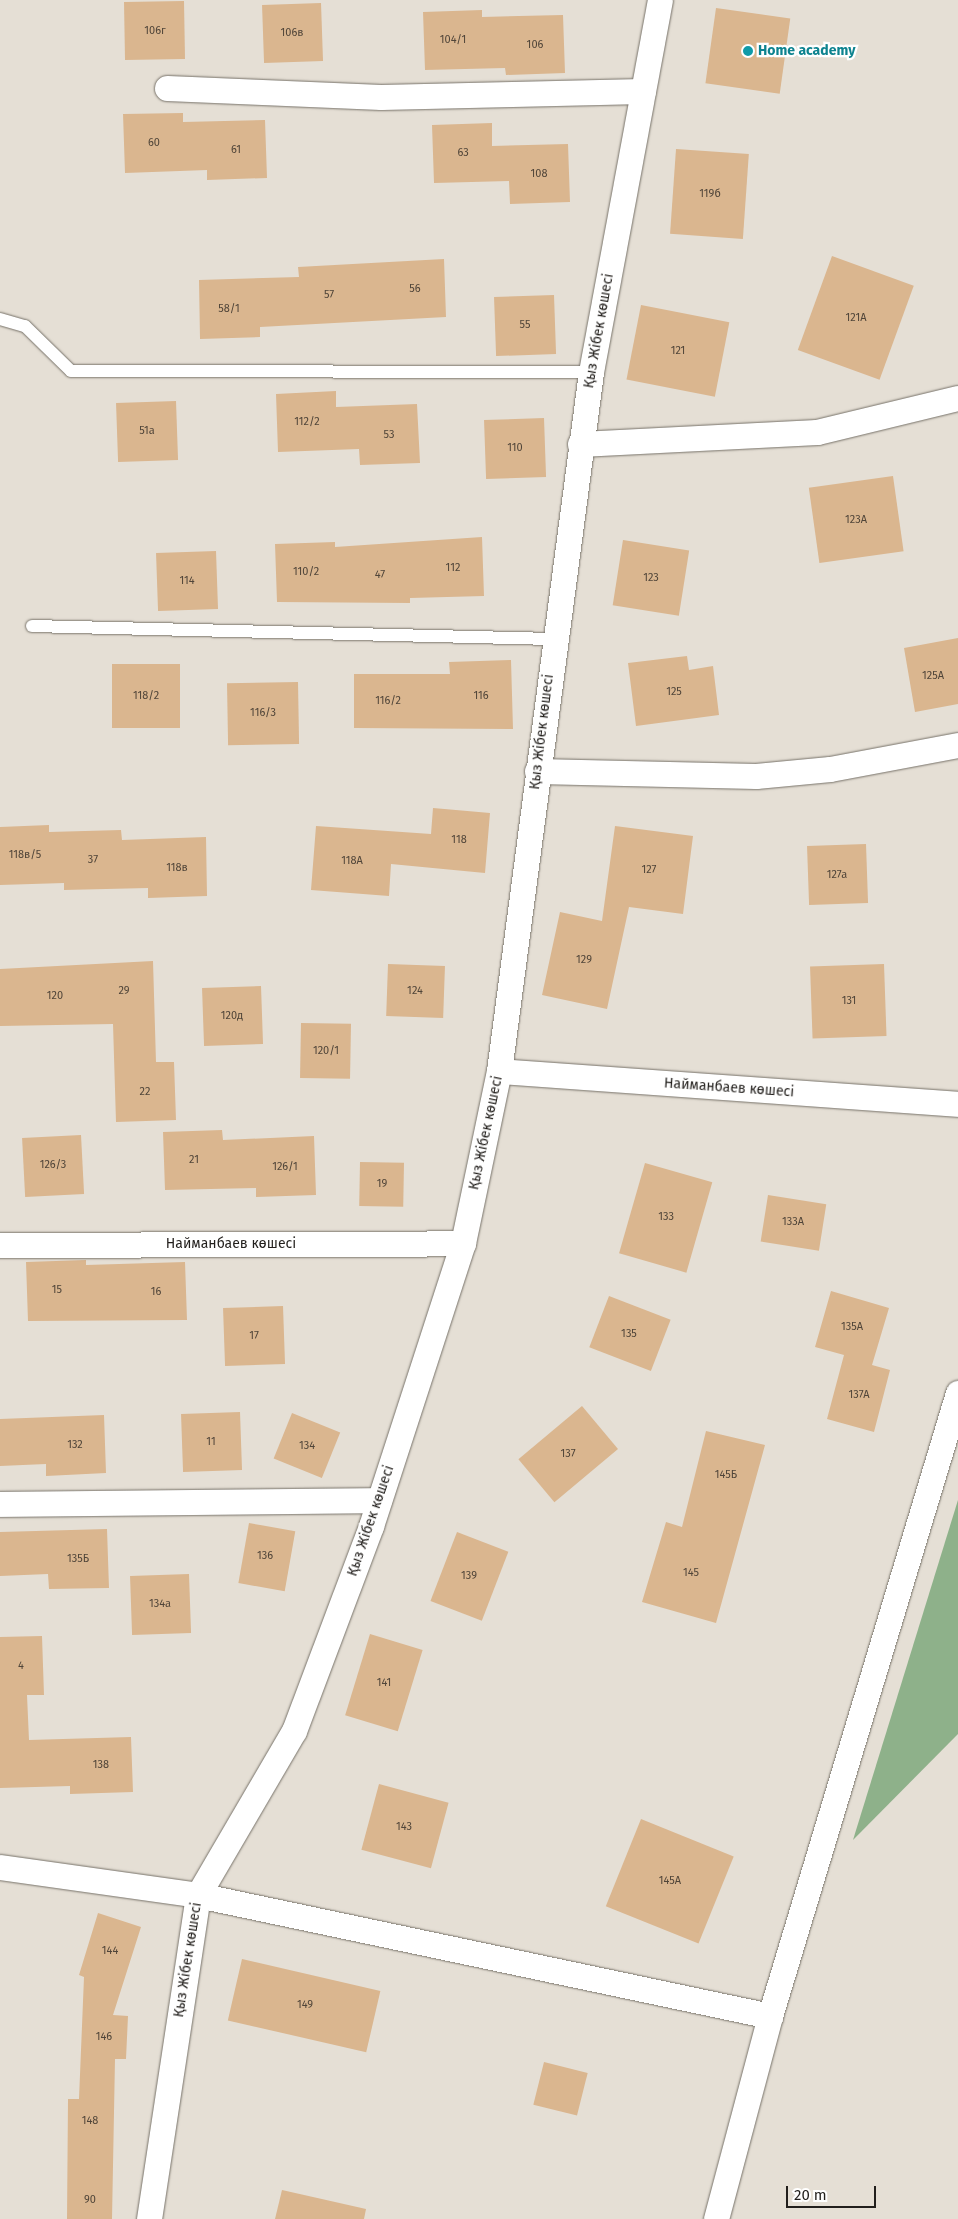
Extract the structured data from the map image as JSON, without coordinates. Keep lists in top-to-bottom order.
{
  "streets": {
    "street": ["Қыз Жібек көшесі", "Найманбаев көшесі"]
  },
  "crossings": [
    ["Қыз Жібек көшесі", "Найманбаев көшесі"]
  ],
  "places": ["Home academy"],
  "house_numbers": [
    "106г",
    "106в",
    "104/1",
    "106",
    "60",
    "61",
    "63",
    "108",
    "119б",
    "56",
    "57",
    "58/1",
    "121А",
    "55",
    "121",
    "112/2",
    "51а",
    "53",
    "110",
    "123А",
    "112",
    "110/2",
    "47",
    "123",
    "114",
    "125А",
    "125",
    "118/2",
    "116",
    "116/2",
    "116/3",
    "118",
    "118в/5",
    "37",
    "118А",
    "118в",
    "127",
    "127а",
    "129",
    "29",
    "124",
    "120",
    "131",
    "120д",
    "120/1",
    "22",
    "21",
    "126/3",
    "126/1",
    "19",
    "133",
    "133А",
    "15",
    "16",
    "135А",
    "135",
    "17",
    "137А",
    "11",
    "132",
    "134",
    "137",
    "145Б",
    "136",
    "135Б",
    "145",
    "139",
    "134а",
    "4",
    "141",
    "138",
    "143",
    "145А",
    "144",
    "149",
    "146",
    "148",
    "90"
  ],
  "scale_bar": "20 m"
}
